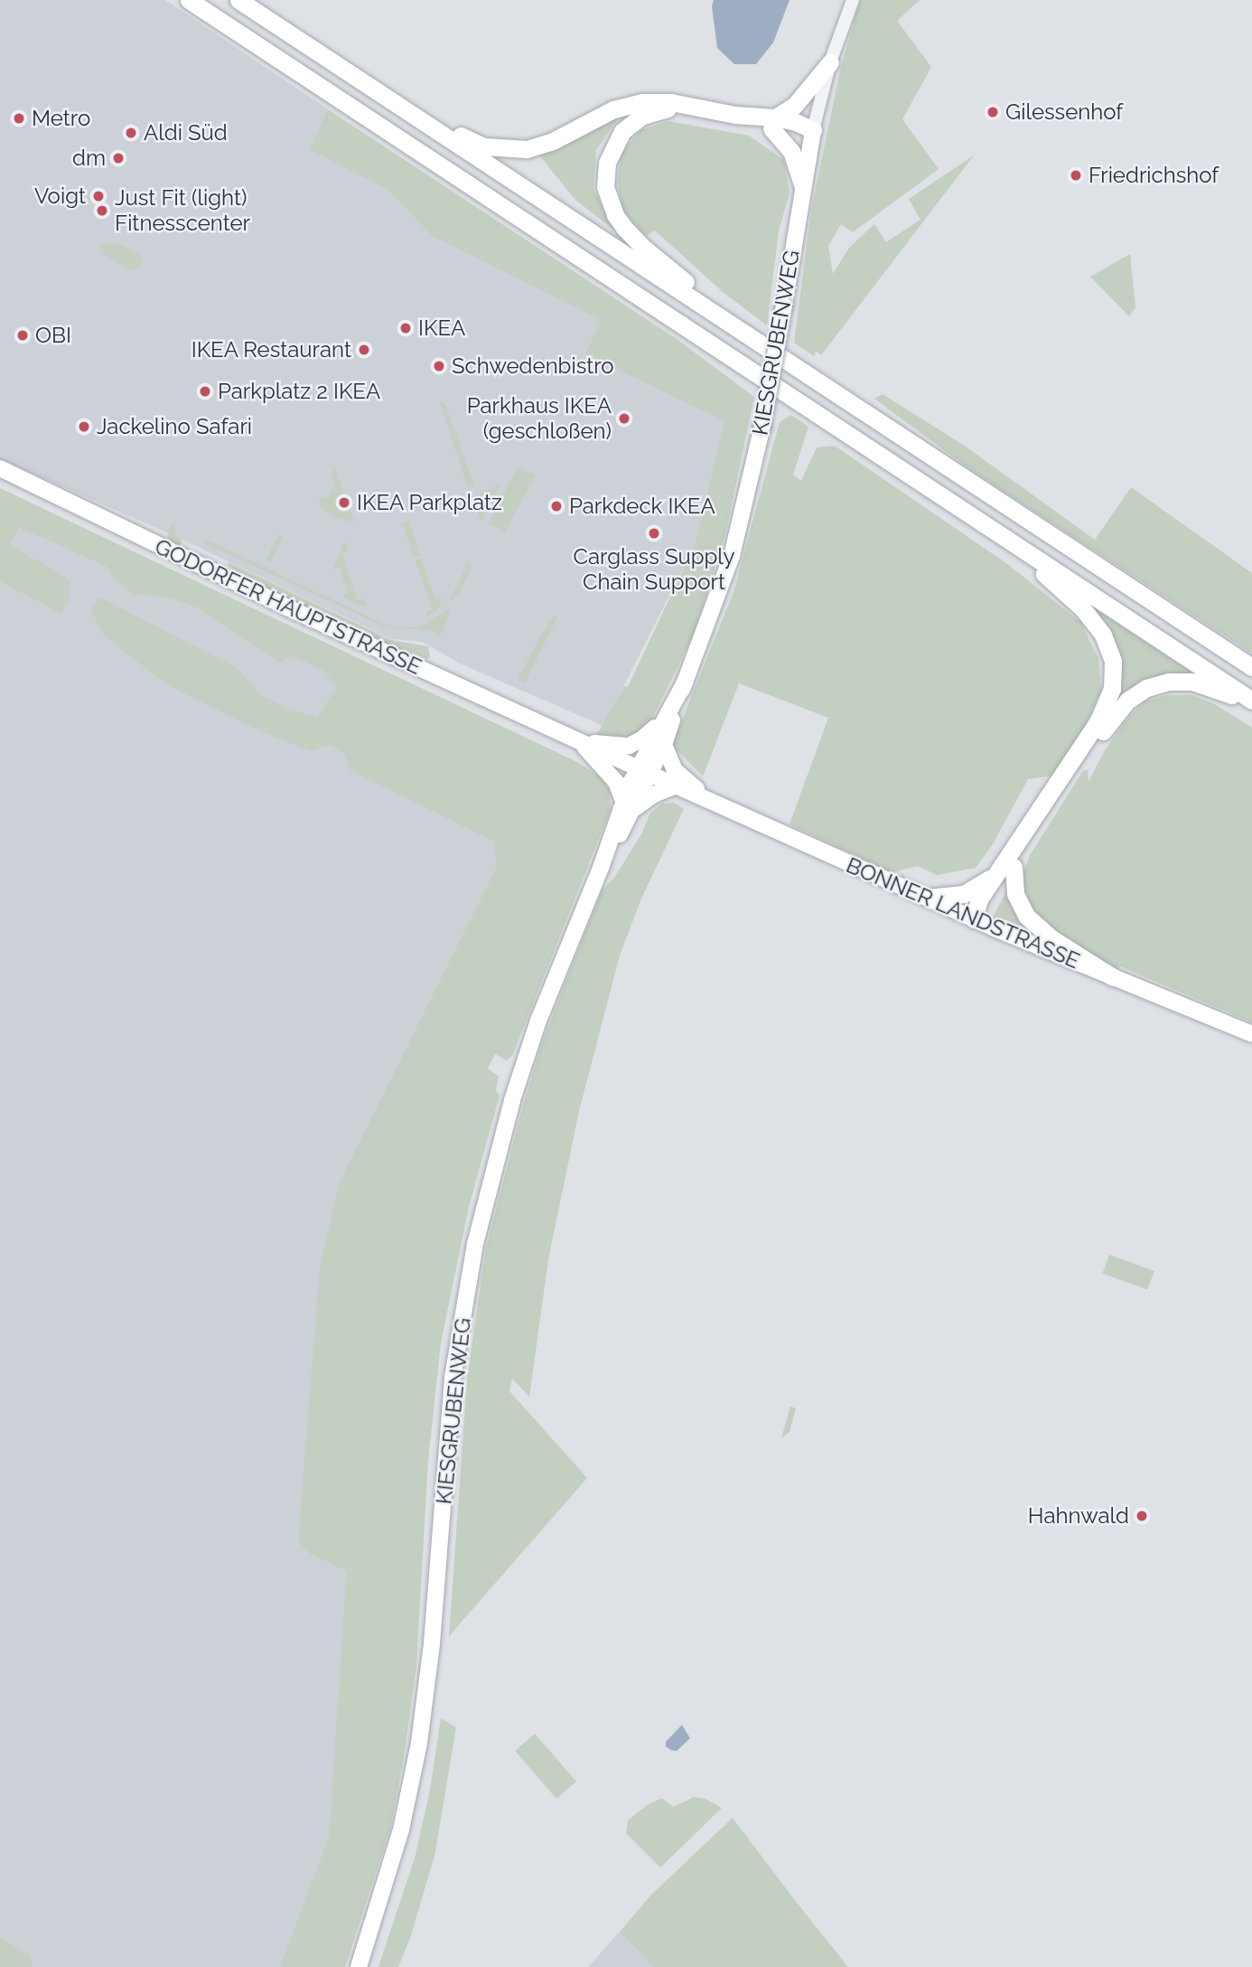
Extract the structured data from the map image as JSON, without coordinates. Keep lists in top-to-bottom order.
{
  "streets": {
    "main road": ["KIESGRUBENWEG", "GODORFER HAUPTSTRASSE", "BONNER LANDSTRASSE"]
  },
  "crossings": [
    ["KIESGRUBENWEG", "GODORFER HAUPTSTRASSE"],
    ["KIESGRUBENWEG", "BONNER LANDSTRASSE"],
    ["GODORFER HAUPTSTRASSE", "BONNER LANDSTRASSE"]
  ],
  "places": [
    "Gilessenhof",
    "Metro",
    "Aldi Süd",
    "dm",
    "Friedrichshof",
    "Voigt",
    "Just Fit (light) Fitnesscenter",
    "IKEA",
    "OBI",
    "IKEA Restaurant",
    "Schwedenbistro",
    "Parkplatz 2 IKEA",
    "Parkhaus IKEA (geschloßen)",
    "Jackelino Safari",
    "IKEA Parkplatz",
    "Parkdeck IKEA",
    "Carglass Supply Chain Support",
    "Hahnwald"
  ]
}
